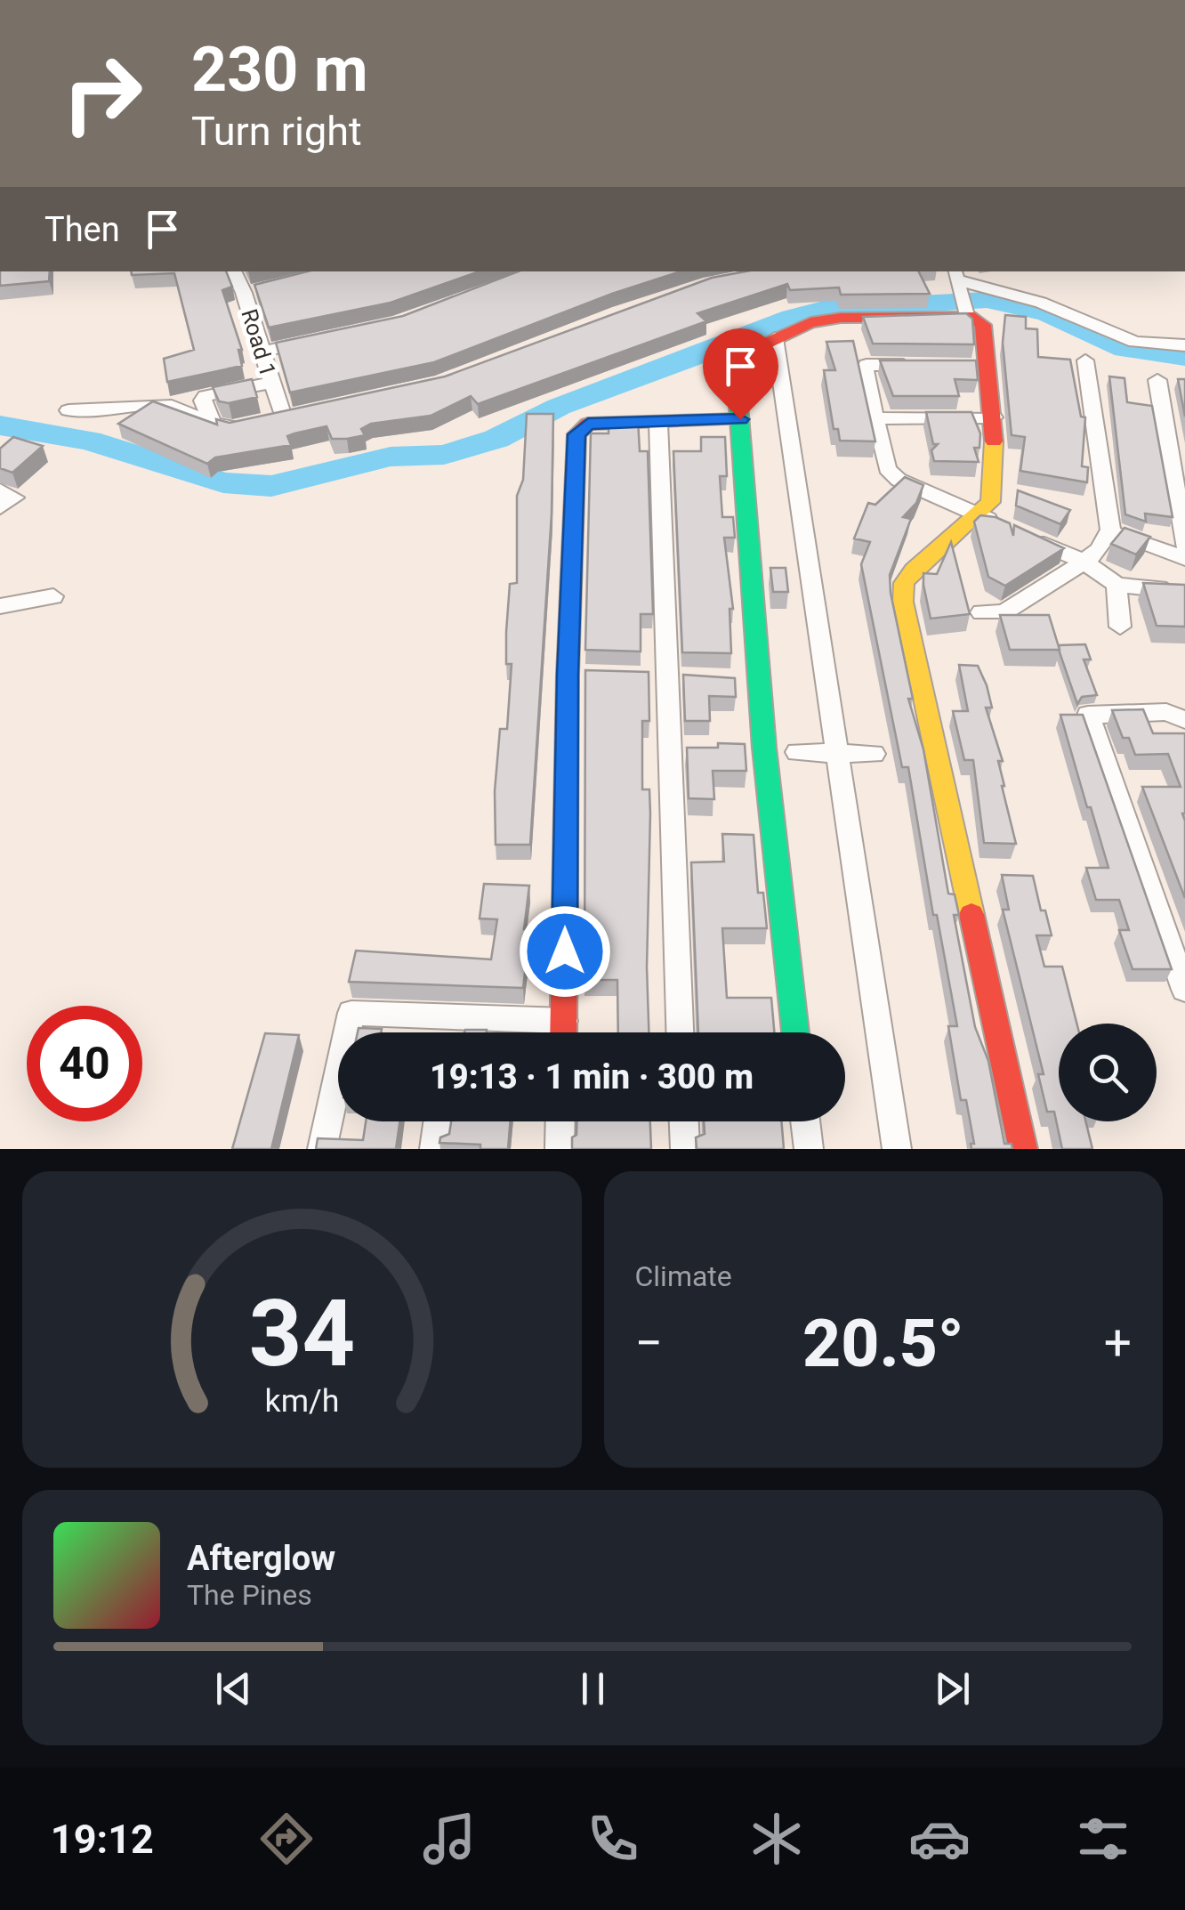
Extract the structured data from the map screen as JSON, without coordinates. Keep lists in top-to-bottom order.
{
  "streets": {
    "street": ["Road 1"]
  },
  "page": {
    "turn": ["230 m", "Turn right"],
    "then": "Then",
    "limit": "40",
    "trip": "19:13 · 1 min · 300 m",
    "tile": "Climate",
    "heat": ["−", "20.5°", "+"],
    "song": ["Afterglow", "The Pines"],
    "tabs": "19:12",
    "gauge": ["34", "km/h"]
  }
}
